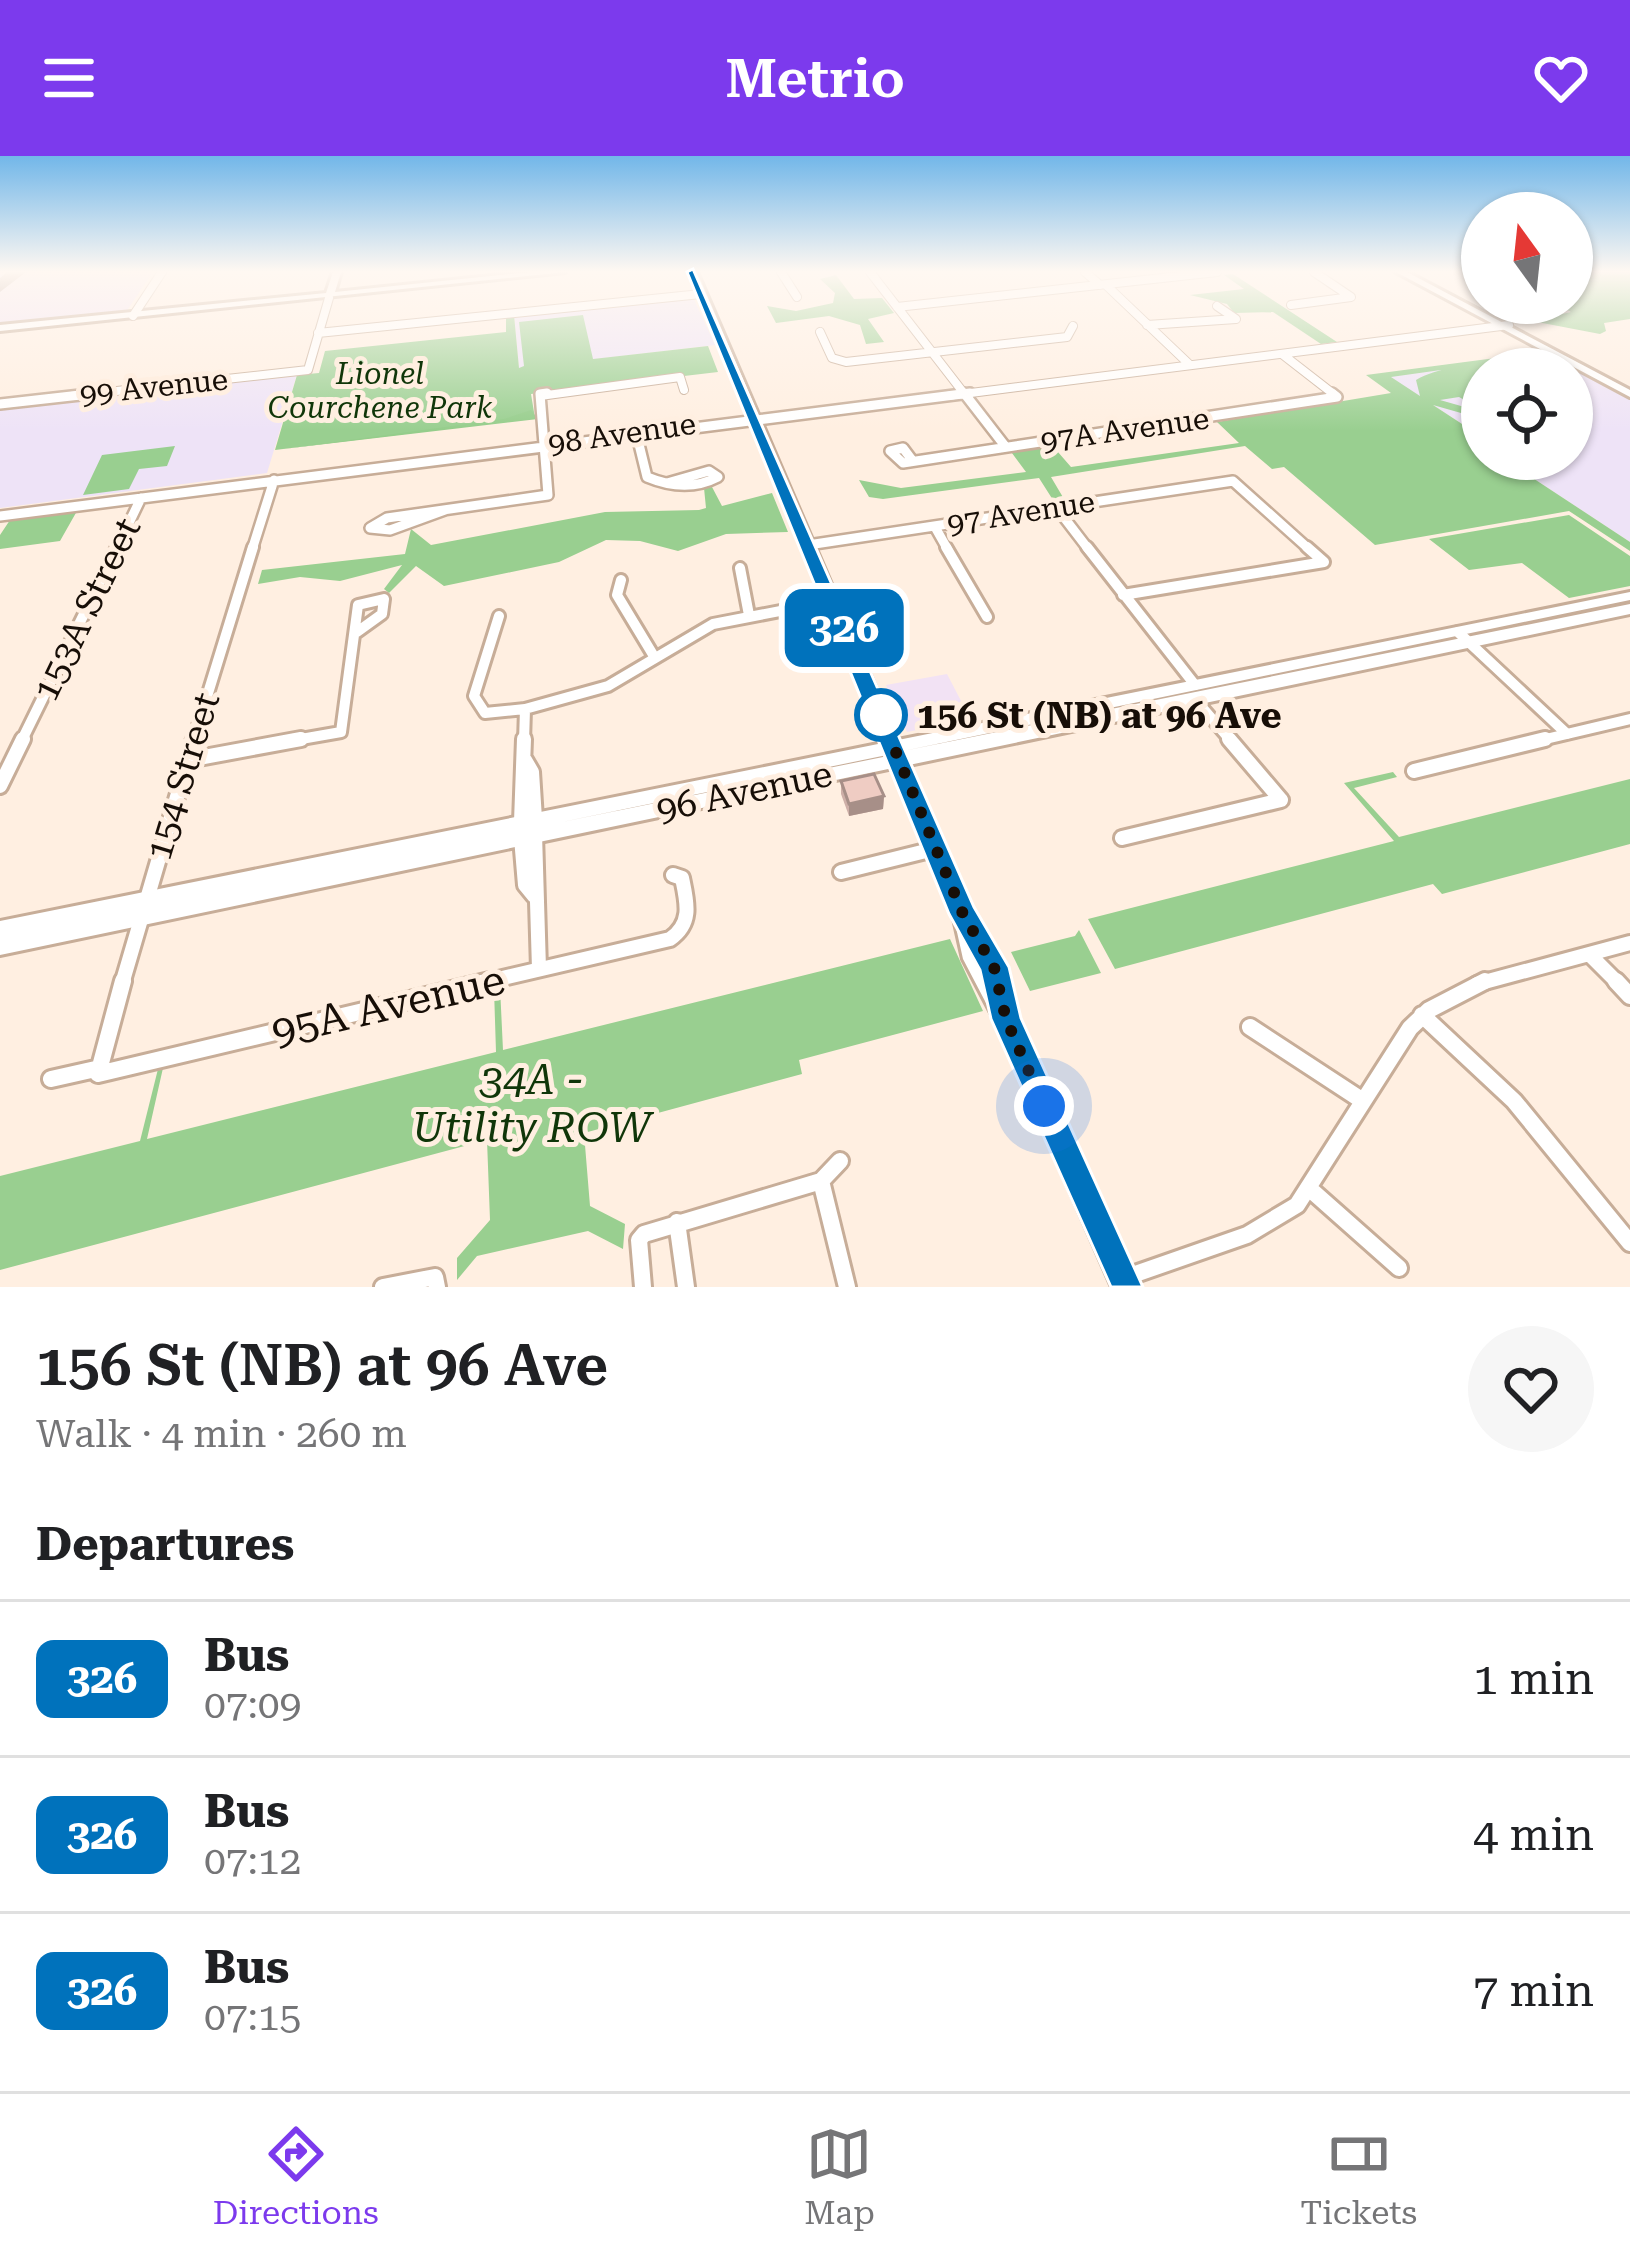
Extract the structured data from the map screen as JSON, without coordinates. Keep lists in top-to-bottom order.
{
  "streets": {
    "main road": ["96 Avenue"],
    "street": [
      "99 Avenue",
      "97A Avenue",
      "98 Avenue",
      "97 Avenue",
      "153A Street",
      "154 Street",
      "95A Avenue"
    ]
  },
  "crossings": [
    ["97A Avenue", "98 Avenue"],
    ["98 Avenue", "153A Street"],
    ["98 Avenue", "154 Street"],
    ["154 Street", "96 Avenue"],
    ["154 Street", "95A Avenue"]
  ],
  "parks": ["Lionel Courchene Park", "34A - Utility ROW"],
  "places": ["156 St (NB) at 96 Ave"],
  "lines": ["bus line 326"],
  "north": "top",
  "page": {
    "header": "Metrio",
    "on_map": "326",
    "heading": [
      ["156 St (NB) at 96 Ave", "Walk · 4 min · 260 m"],
      "Departures"
    ],
    "list": [
      {
        "mark": "326",
        "name": "Bus",
        "note": "07:09",
        "value": "1 min"
      },
      {
        "mark": "326",
        "name": "Bus",
        "note": "07:12",
        "value": "4 min"
      },
      {
        "mark": "326",
        "name": "Bus",
        "note": "07:15",
        "value": "7 min"
      }
    ],
    "tabs": ["Directions", "Map", "Tickets"]
  }
}
